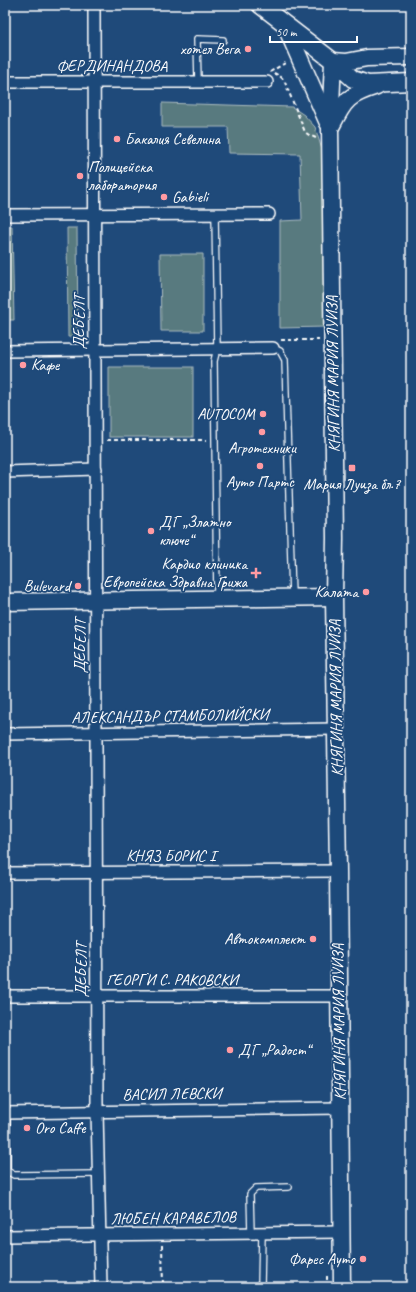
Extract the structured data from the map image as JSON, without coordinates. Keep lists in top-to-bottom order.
{
  "streets": {
    "main road": ["КНЯГИНЯ МАРИЯ ЛУИЗА"],
    "street": [
      "ФЕРДИНАНДОВА",
      "ДЕБЕЛТ",
      "АЛЕКСАНДЪР СТАМБОЛИЙСКИ",
      "КНЯЗ БОРИС I",
      "ГЕОРГИ С. РАКОВСКИ",
      "ВАСИЛ ЛЕВСКИ",
      "ЛЮБЕН КАРАВЕЛОВ"
    ]
  },
  "crossings": [
    ["ФЕРДИНАНДОВА", "ДЕБЕЛТ"],
    ["ДЕБЕЛТ", "АЛЕКСАНДЪР СТАМБОЛИЙСКИ"],
    ["ДЕБЕЛТ", "КНЯЗ БОРИС I"],
    ["ДЕБЕЛТ", "ГЕОРГИ С. РАКОВСКИ"],
    ["ДЕБЕЛТ", "ВАСИЛ ЛЕВСКИ"],
    ["ДЕБЕЛТ", "ЛЮБЕН КАРАВЕЛОВ"],
    ["КНЯГИНЯ МАРИЯ ЛУИЗА", "АЛЕКСАНДЪР СТАМБОЛИЙСКИ"],
    ["КНЯГИНЯ МАРИЯ ЛУИЗА", "КНЯЗ БОРИС I"],
    ["КНЯГИНЯ МАРИЯ ЛУИЗА", "ГЕОРГИ С. РАКОВСКИ"],
    ["КНЯГИНЯ МАРИЯ ЛУИЗА", "ВАСИЛ ЛЕВСКИ"],
    ["КНЯГИНЯ МАРИЯ ЛУИЗА", "ЛЮБЕН КАРАВЕЛОВ"]
  ],
  "places": {
    "other": [
      "хотел Вега",
      "Бакалия Севелина",
      "Полицейска лаборатория",
      "Gabieli",
      "Кафе",
      "AUTOCOM",
      "Агротехники",
      "Ауто Партс",
      "ДГ „Златно ключе“",
      "Bulevard",
      "Калата",
      "Автокомплект",
      "ДГ „Радост“",
      "Oro Caffe",
      "Фарес Ауто"
    ],
    "transit": ["Мария Луиза бл.7"],
    "health": ["Кардио клиника Европейска Здравна Грижа"]
  },
  "scale_bar": "50 m"
}
